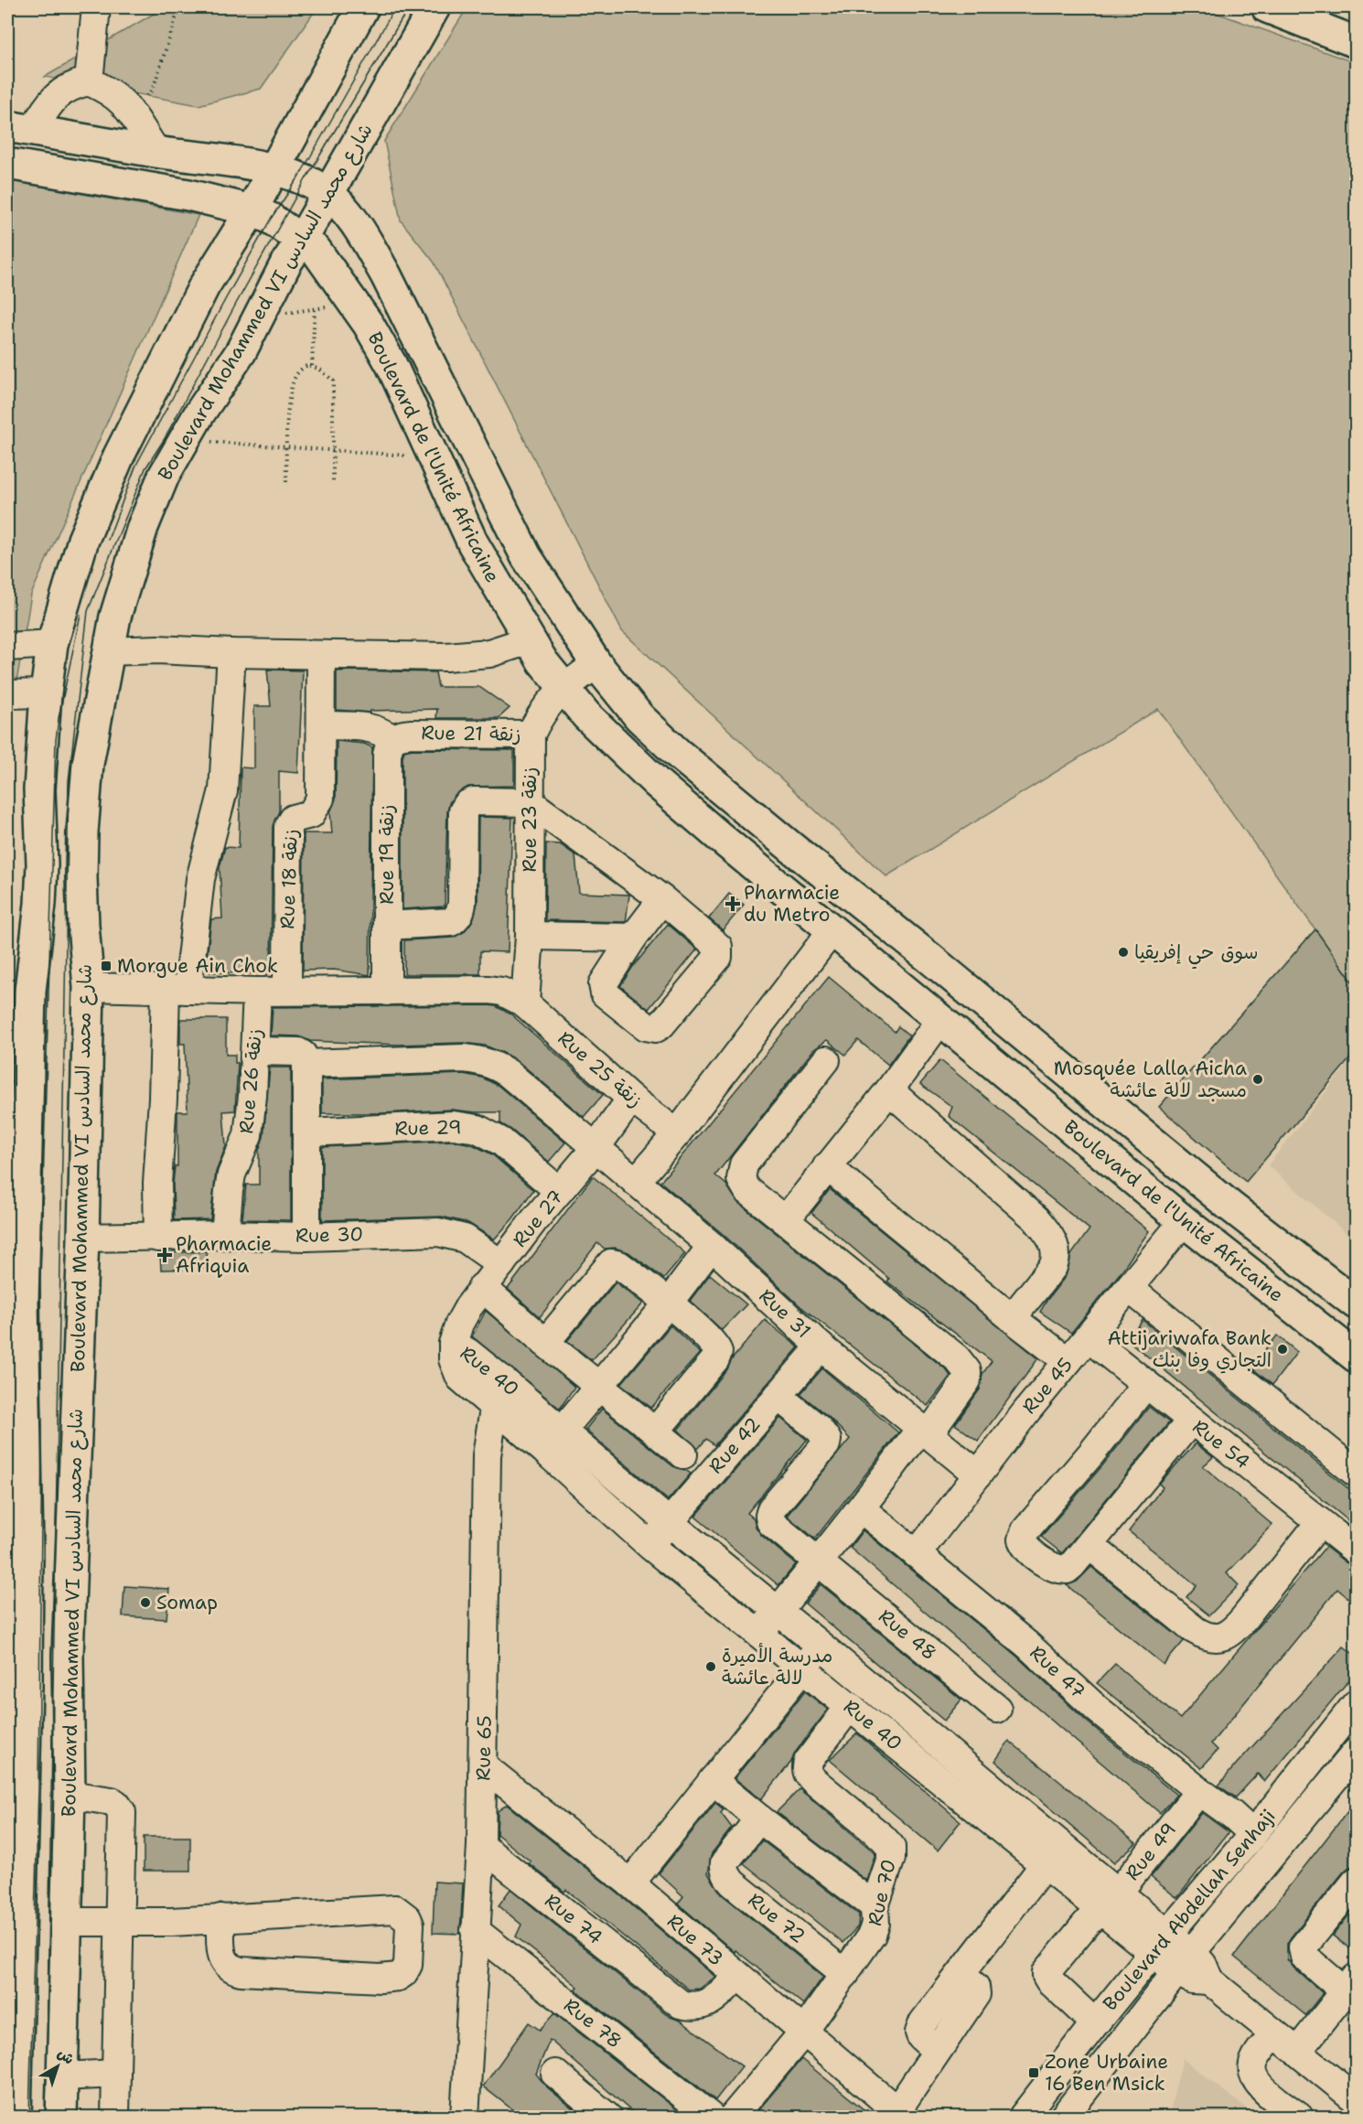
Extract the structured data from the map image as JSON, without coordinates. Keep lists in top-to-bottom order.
{
  "streets": {
    "main road": ["Boulevard Mohammed VI شارع محمد السادس", "Boulevard de l'Unité Africaine"],
    "street": [
      "Rue 21 زنقة",
      "Rue 23 زنقة",
      "Rue 19 زنقة",
      "Rue 18 زنقة",
      "Rue 25 زنقة",
      "Rue 26 زنقة",
      "Rue 29",
      "Rue 27",
      "Rue 30",
      "Rue 31",
      "Rue 40",
      "Rue 45",
      "Rue 54",
      "Rue 42",
      "Rue 48",
      "Rue 47",
      "Rue 65",
      "Rue 49",
      "Rue 70",
      "Boulevard Abdellah Senhaji",
      "Rue 72",
      "Rue 74",
      "Rue 73",
      "Rue 78"
    ]
  },
  "crossings": [
    ["Boulevard Mohammed VI شارع محمد السادس", "Boulevard de l'Unité Africaine"],
    ["Boulevard Mohammed VI شارع محمد السادس", "Rue 25 زنقة"],
    ["Boulevard Mohammed VI شارع محمد السادس", "Rue 30"],
    ["Boulevard de l'Unité Africaine", "Rue 23 زنقة"],
    ["Boulevard de l'Unité Africaine", "Rue 45"],
    ["Rue 21 زنقة", "Rue 23 زنقة"],
    ["Rue 21 زنقة", "Rue 19 زنقة"],
    ["Rue 23 زنقة", "Rue 25 زنقة"],
    ["Rue 19 زنقة", "Rue 25 زنقة"],
    ["Rue 18 زنقة", "Rue 25 زنقة"],
    ["Rue 25 زنقة", "Rue 26 زنقة"],
    ["Rue 25 زنقة", "Rue 27"],
    ["Rue 26 زنقة", "Rue 30"],
    ["Rue 29", "Rue 27"],
    ["Rue 27", "Rue 30"],
    ["Rue 27", "Rue 31"],
    ["Rue 27", "Rue 40"],
    ["Rue 31", "Rue 45"],
    ["Rue 31", "Rue 42"],
    ["Rue 40", "Rue 42"],
    ["Rue 40", "Rue 65"],
    ["Rue 40", "Rue 49"],
    ["Rue 40", "Rue 70"],
    ["Rue 40", "Boulevard Abdellah Senhaji"],
    ["Rue 45", "Rue 54"],
    ["Rue 45", "Rue 47"],
    ["Rue 42", "Rue 48"],
    ["Rue 47", "Rue 49"],
    ["Rue 47", "Boulevard Abdellah Senhaji"],
    ["Rue 65", "Rue 74"],
    ["Rue 65", "Rue 73"],
    ["Rue 65", "Rue 78"],
    ["Rue 49", "Boulevard Abdellah Senhaji"],
    ["Rue 70", "Rue 72"],
    ["Rue 70", "Rue 73"],
    ["Rue 74", "Rue 73"]
  ],
  "places": {
    "health": ["Pharmacie du Metro", "Pharmacie Afriquia"],
    "other": [
      "سوق حي إفريقيا",
      "Mosquée Lalla Aicha مسجد لالة عائشة",
      "Attijariwafa Bank التجاري وفا بنك",
      "Somap",
      "مدرسة الأميرة لالة عائشة"
    ],
    "transit": ["Morgue Ain Chok", "Zone Urbaine 16 Ben Msick"]
  },
  "north": "top right"
}
